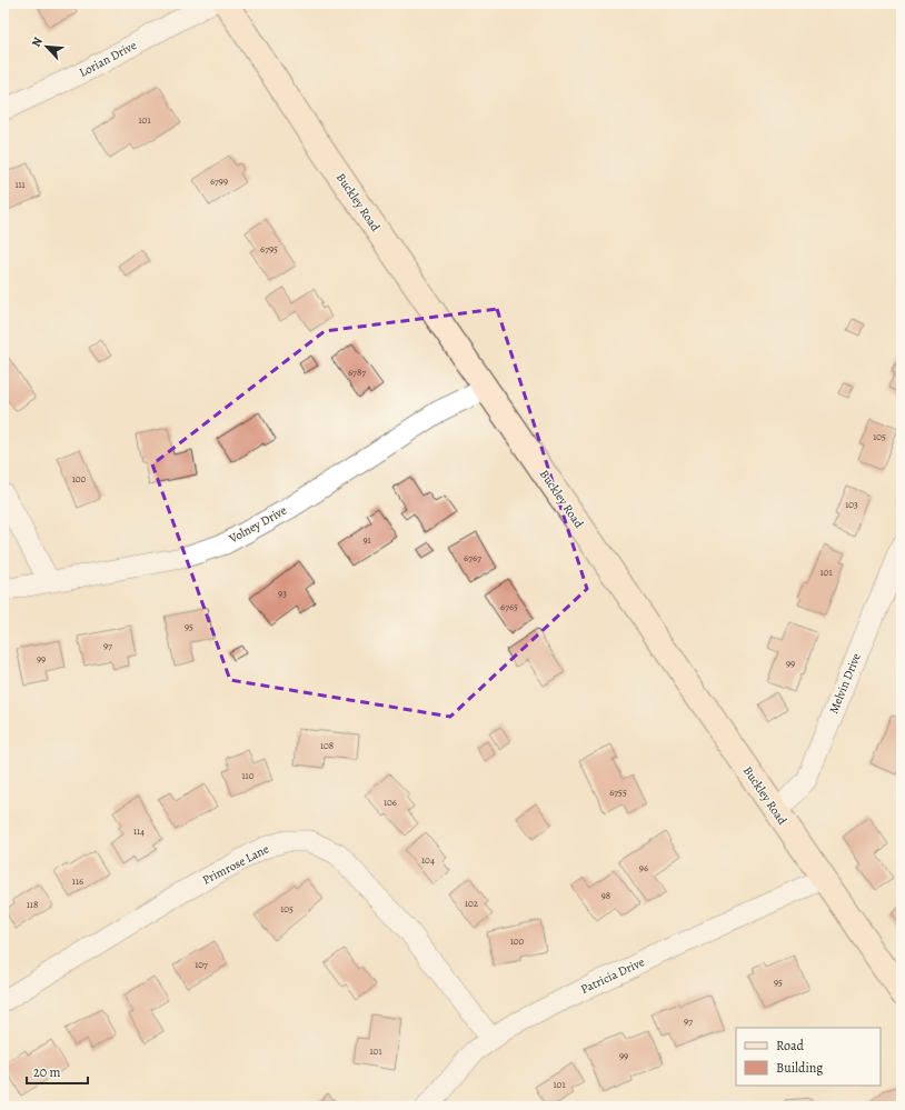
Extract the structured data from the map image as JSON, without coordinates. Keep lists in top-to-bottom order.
{
  "streets": {
    "street": [
      "Lorian Drive",
      "Buckley Road",
      "Volney Drive",
      "Melvin Drive",
      "Primrose Lane",
      "Patricia Drive"
    ]
  },
  "crossings": [
    ["Buckley Road", "Volney Drive"],
    ["Buckley Road", "Melvin Drive"],
    ["Buckley Road", "Patricia Drive"],
    ["Primrose Lane", "Patricia Drive"]
  ],
  "house_numbers": [
    "101",
    "6799",
    "111",
    "6795",
    "6787",
    "105",
    "100",
    "103",
    "91",
    "6767",
    "101",
    "93",
    "6765",
    "95",
    "97",
    "99",
    "99",
    "108",
    "110",
    "6755",
    "106",
    "114",
    "104",
    "96",
    "116",
    "98",
    "102",
    "118",
    "105",
    "100",
    "107",
    "95",
    "97",
    "101",
    "99",
    "101"
  ],
  "legend": ["Road", "Building"],
  "scale_bar": "20 m",
  "north": "top left"
}
